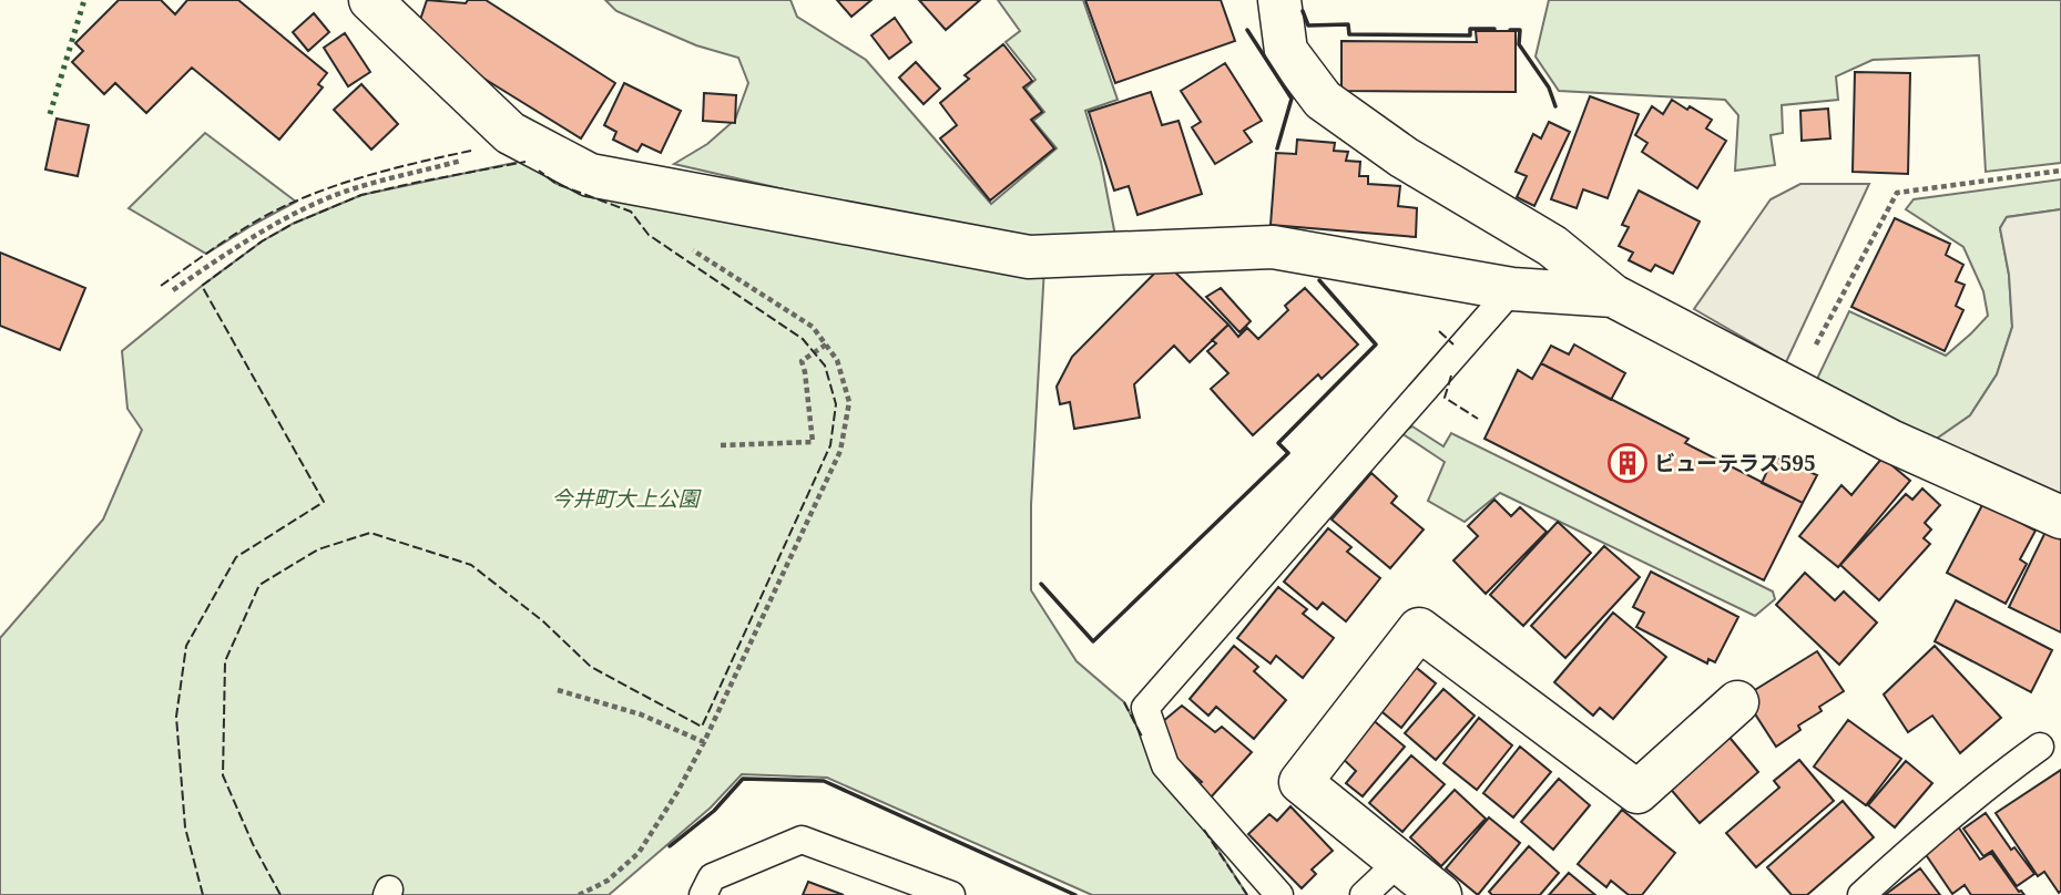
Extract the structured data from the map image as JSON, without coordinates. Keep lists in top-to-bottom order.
{
  "parks": ["今井町大上公園"],
  "places": {
    "building": ["ビューテラス595"]
  }
}
